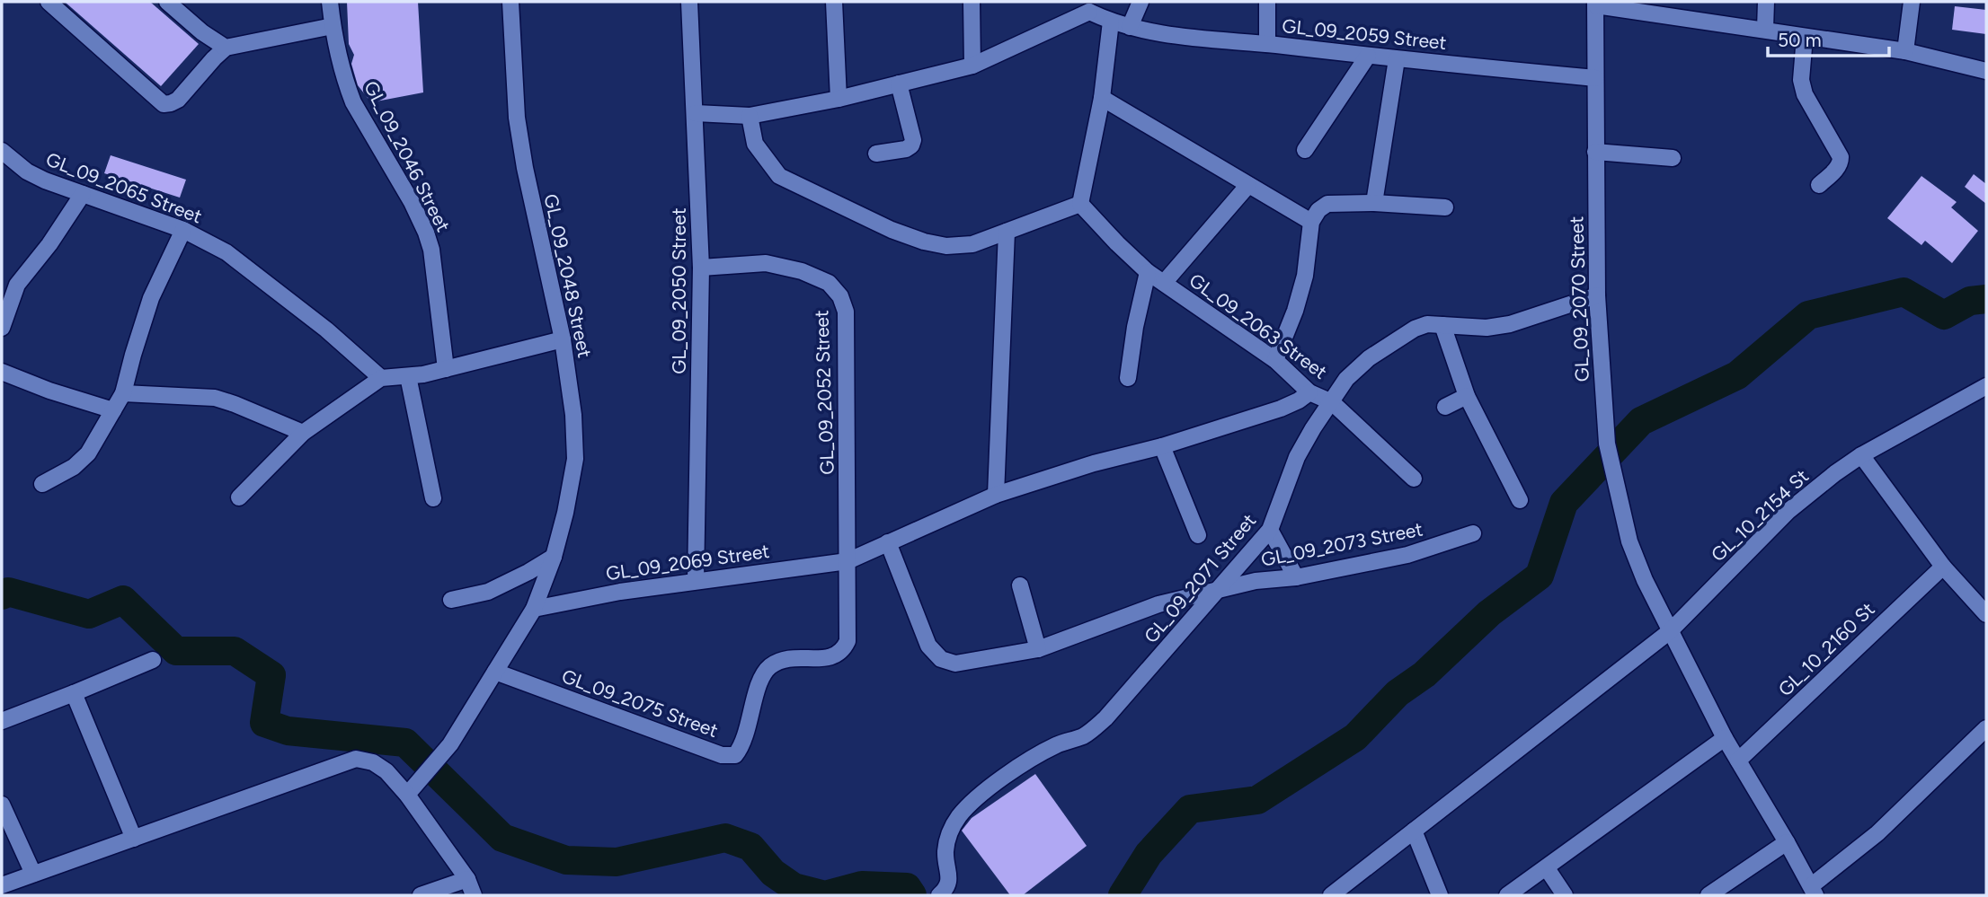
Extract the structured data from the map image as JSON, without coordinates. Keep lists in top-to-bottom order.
{
  "streets": {
    "street": [
      "GL_09_2059 Street",
      "GL_09_2046 Street",
      "GL_09_2065 Street",
      "GL_09_2048 Street",
      "GL_09_2050 Street",
      "GL_09_2070 Street",
      "GL_09_2063 Street",
      "GL_09_2052 Street",
      "GL_10_2154 St",
      "GL_09_2073 Street",
      "GL_09_2069 Street",
      "GL_09_2071 Street",
      "GL_10_2160 St",
      "GL_09_2075 Street"
    ]
  },
  "crossings": [
    ["GL_09_2059 Street", "GL_09_2070 Street"],
    ["GL_09_2048 Street", "GL_09_2069 Street"],
    ["GL_09_2048 Street", "GL_09_2075 Street"],
    ["GL_09_2050 Street", "GL_09_2052 Street"],
    ["GL_09_2050 Street", "GL_09_2069 Street"],
    ["GL_09_2070 Street", "GL_10_2154 St"],
    ["GL_09_2070 Street", "GL_09_2071 Street"],
    ["GL_09_2070 Street", "GL_10_2160 St"],
    ["GL_09_2063 Street", "GL_09_2069 Street"],
    ["GL_09_2063 Street", "GL_09_2071 Street"],
    ["GL_09_2052 Street", "GL_09_2069 Street"],
    ["GL_09_2052 Street", "GL_09_2075 Street"],
    ["GL_09_2073 Street", "GL_09_2069 Street"],
    ["GL_09_2073 Street", "GL_09_2071 Street"],
    ["GL_09_2069 Street", "GL_09_2075 Street"]
  ],
  "scale_bar": "50 m"
}
